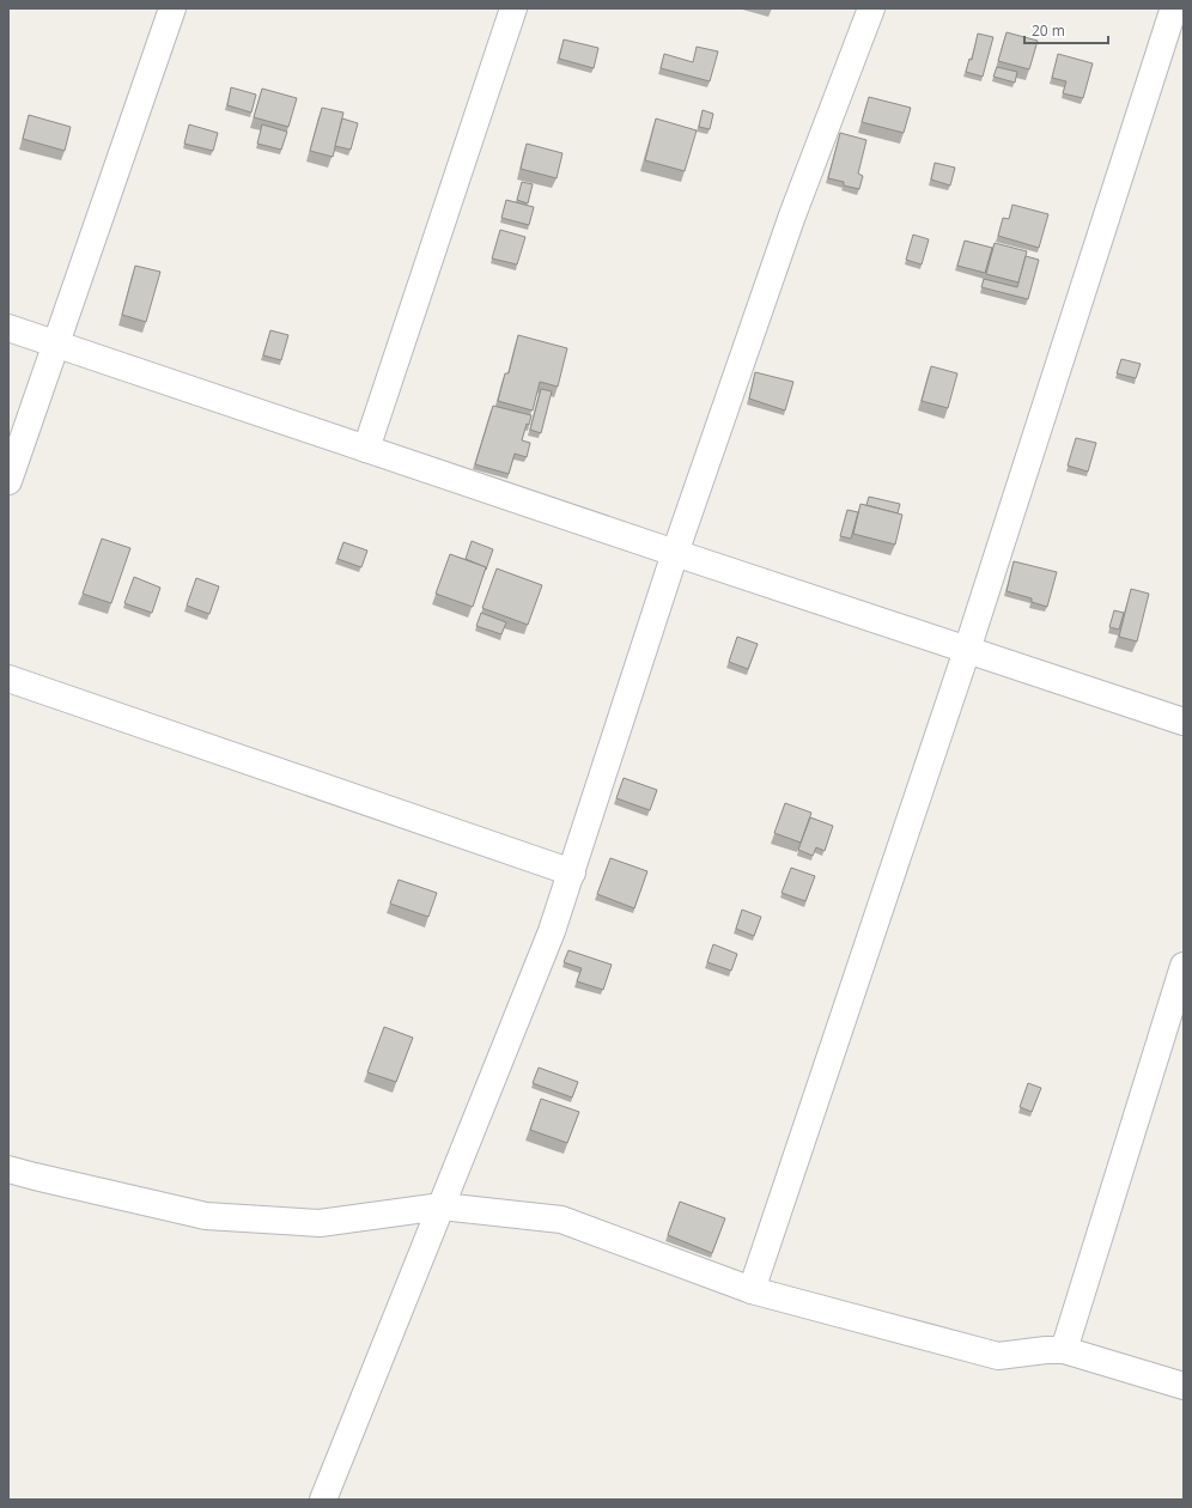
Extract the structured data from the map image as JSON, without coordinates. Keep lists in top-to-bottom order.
{
  "scale_bar": "20 m"
}
